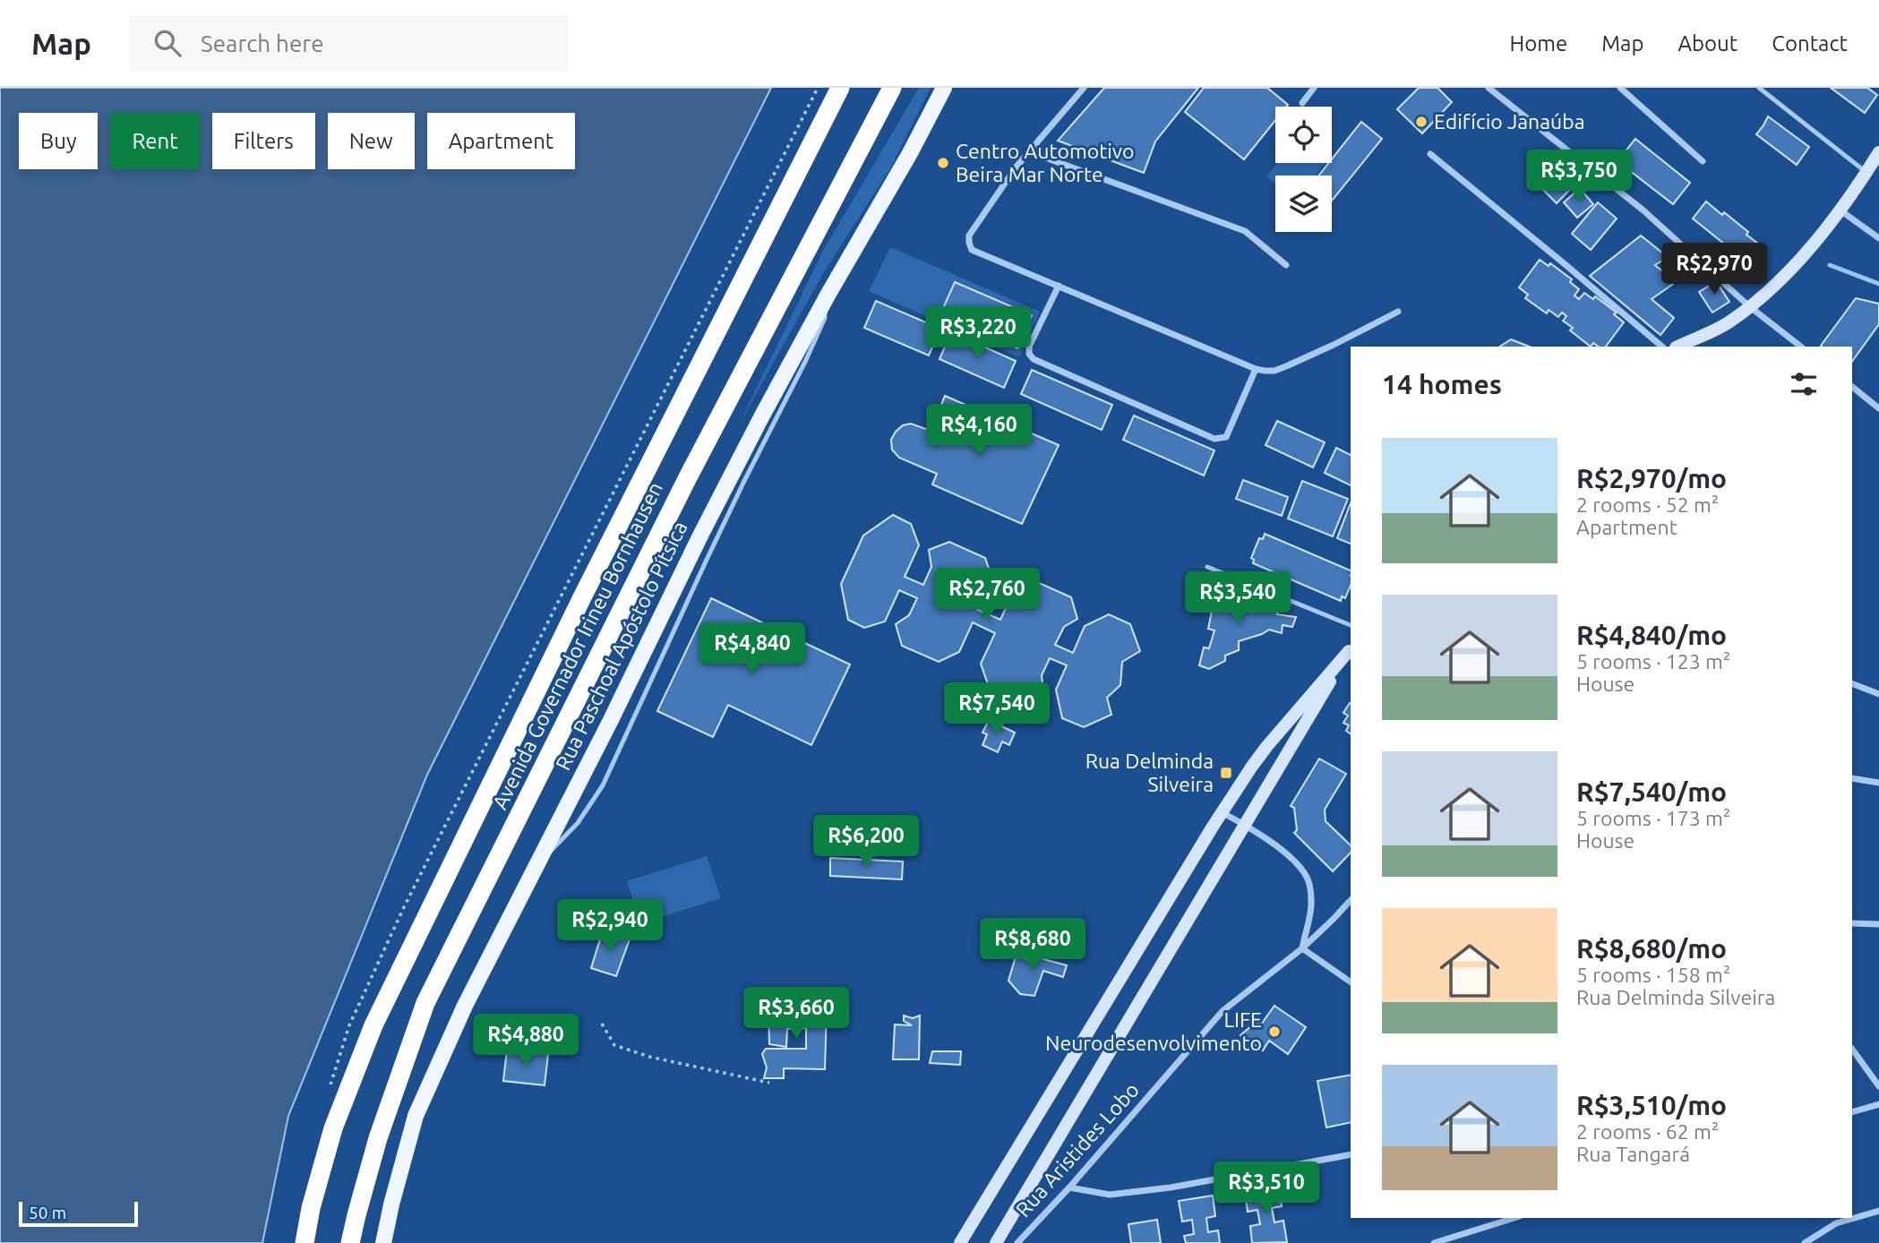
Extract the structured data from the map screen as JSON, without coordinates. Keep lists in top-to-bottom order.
{
  "streets": {
    "highway": ["Avenida Governador Irineu Bornhausen"],
    "main road": ["Rua Paschoal Apóstolo Pítsica"],
    "street": ["Rua Aristides Lobo"]
  },
  "places": {
    "other": ["Edifício Janaúba", "Centro Automotivo Beira Mar Norte", "LIFE Neurodesenvolvimento"],
    "transit": ["Rua Delminda Silveira"]
  },
  "scale_bar": "50 m",
  "page": {
    "header": "Map",
    "search": "Search here",
    "nav": [
      "Home",
      "Map",
      "About",
      "Contact"
    ],
    "chip": [
      "Buy",
      "Rent",
      "Filters",
      "New",
      "Apartment"
    ],
    "price": [
      "R$3,750",
      "R$2,970",
      "R$3,220",
      "R$4,160",
      "R$2,760",
      "R$3,540",
      "R$4,840",
      "R$7,540",
      "R$6,200",
      "R$2,940",
      "R$8,680",
      "R$3,660",
      "R$4,880",
      "R$3,510"
    ],
    "heading": "14 homes",
    "list": [
      {
        "name": "R$2,970/mo",
        "note": "2 rooms · 52 m² · Apartment"
      },
      {
        "name": "R$4,840/mo",
        "note": "5 rooms · 123 m² · House"
      },
      {
        "name": "R$7,540/mo",
        "note": "5 rooms · 173 m² · House"
      },
      {
        "name": "R$8,680/mo",
        "note": "5 rooms · 158 m² · Rua Delminda Silveira"
      },
      {
        "name": "R$3,510/mo",
        "note": "2 rooms · 62 m² · Rua Tangará"
      }
    ],
    "scale": "50 m"
  }
}
